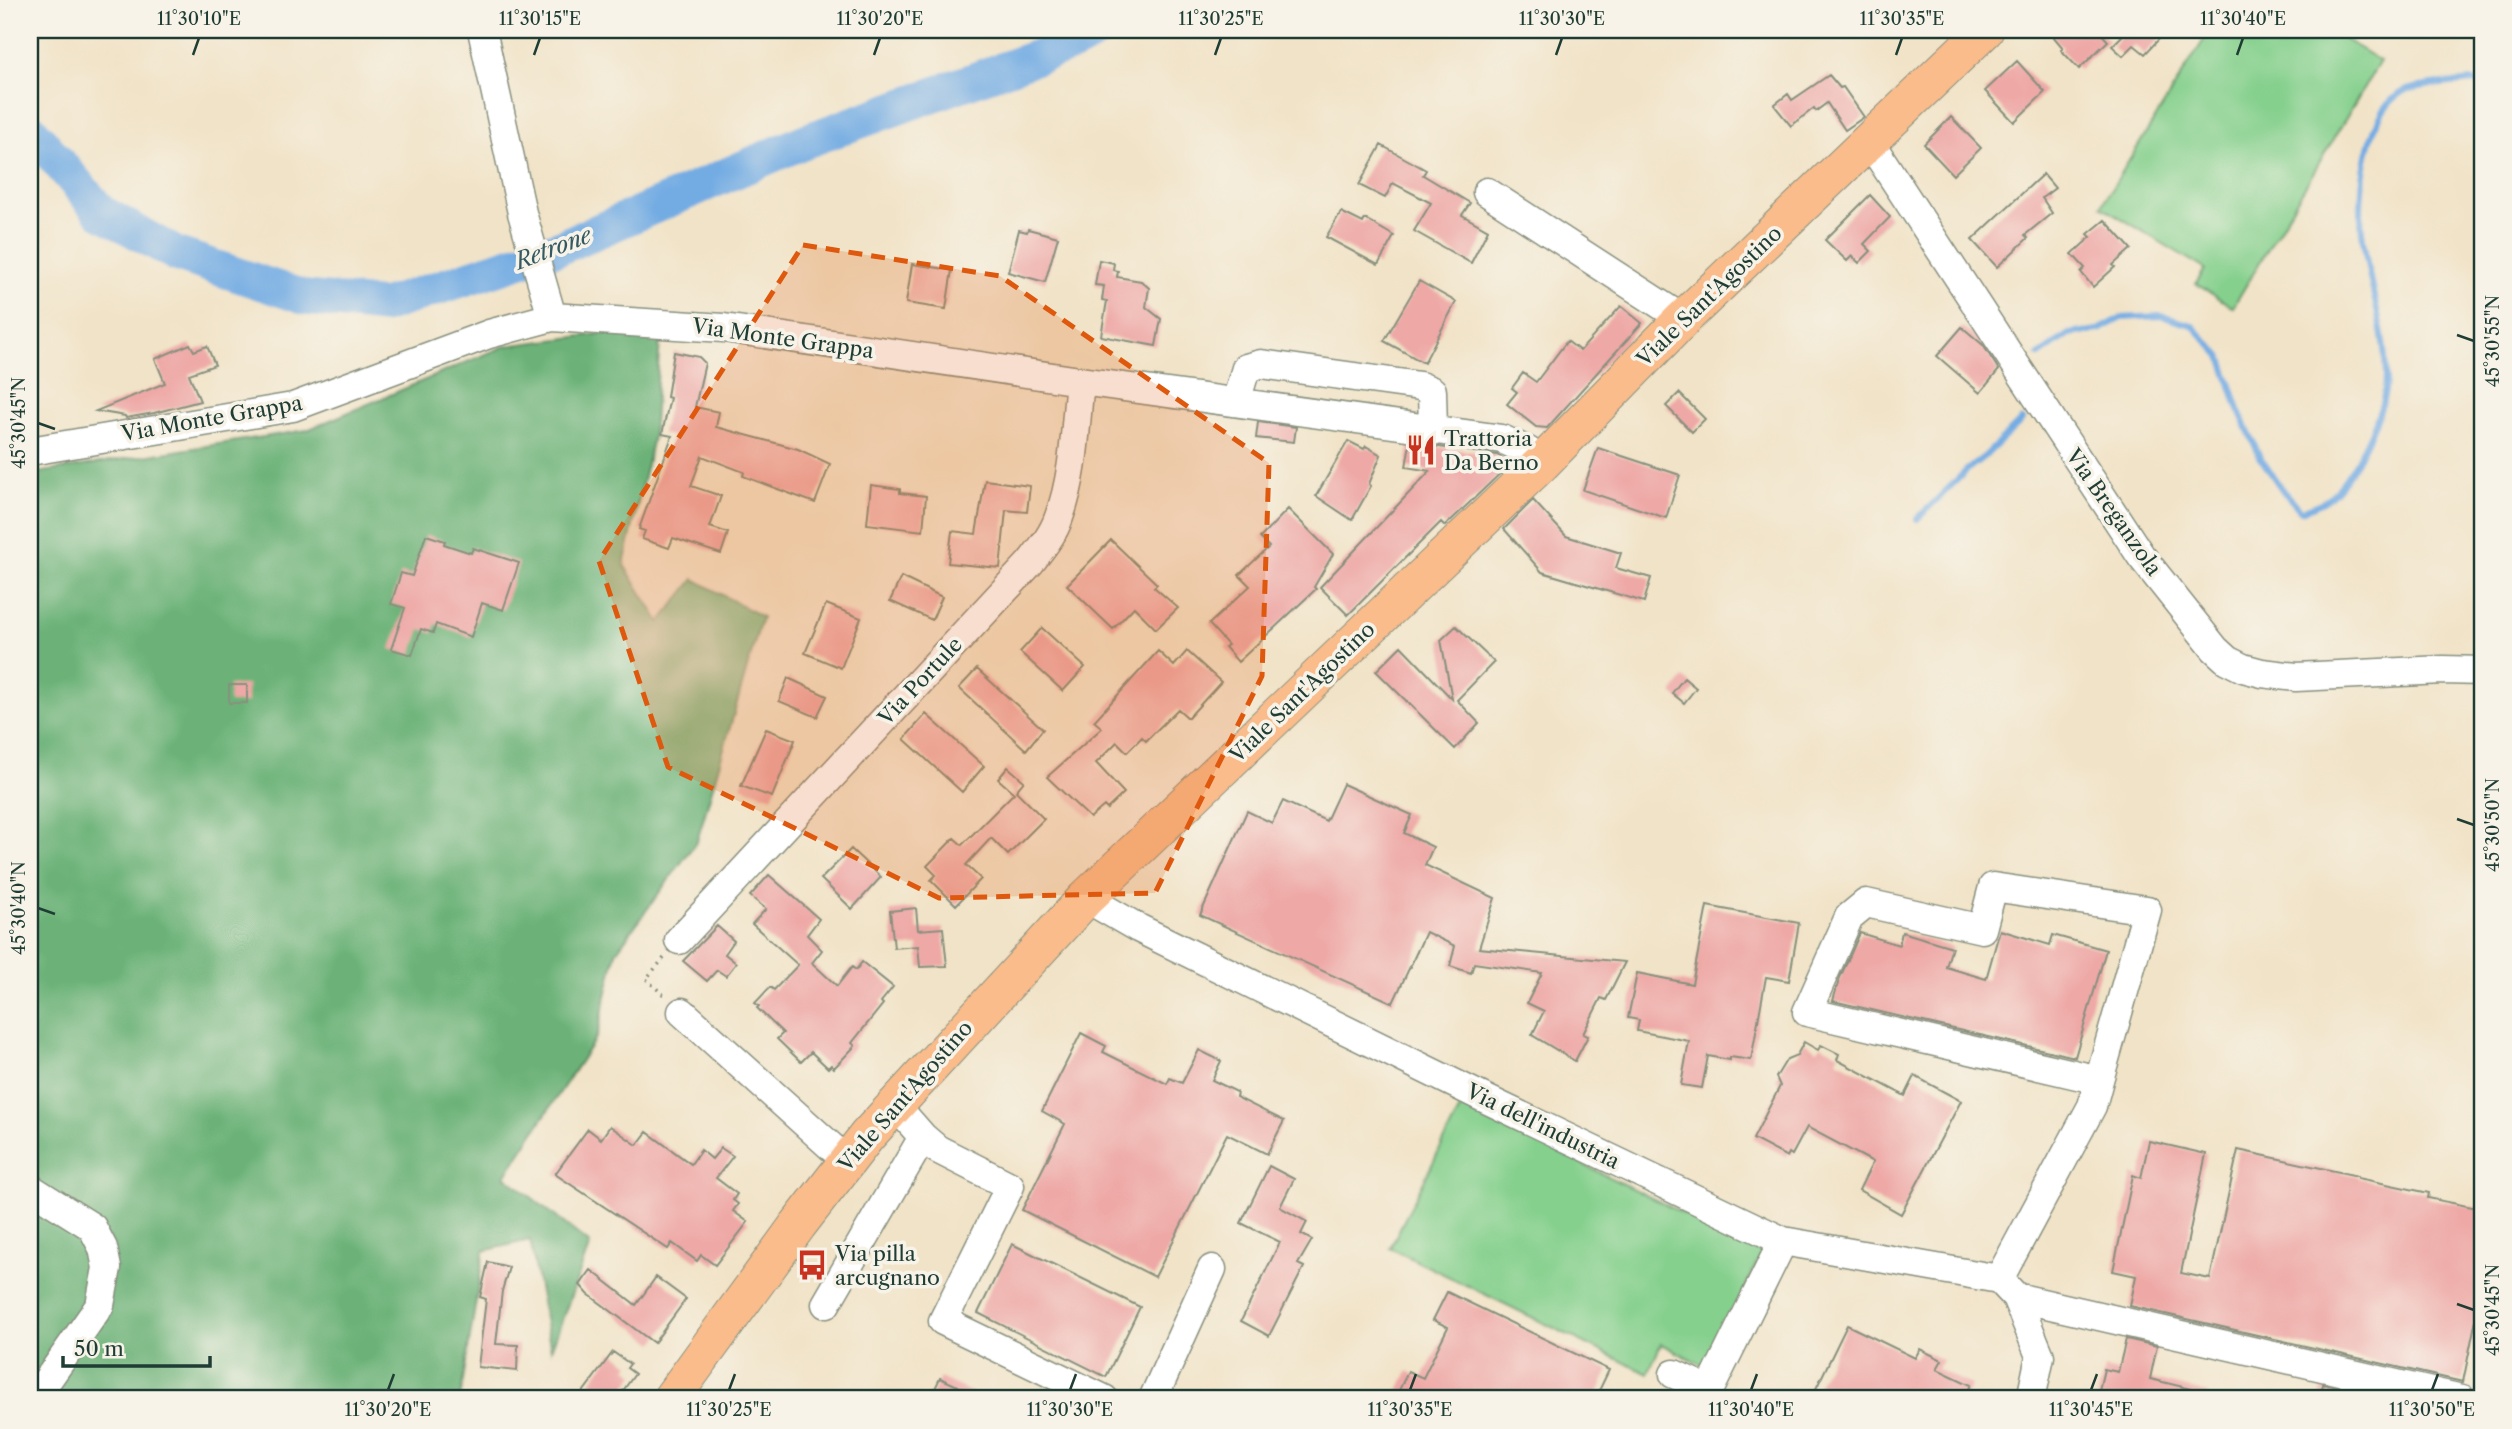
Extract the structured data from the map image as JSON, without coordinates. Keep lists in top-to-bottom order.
{
  "streets": {
    "main road": ["Viale Sant'Agostino"],
    "street": [
      "Via Monte Grappa",
      "Via Breganzola",
      "Via Portule",
      "Via dell'industria"
    ]
  },
  "crossings": [
    ["Viale Sant'Agostino", "Via Monte Grappa"],
    ["Viale Sant'Agostino", "Via Breganzola"],
    ["Viale Sant'Agostino", "Via dell'industria"],
    ["Via Monte Grappa", "Via Portule"]
  ],
  "water": ["Retrone"],
  "places": {
    "restaurant": ["Trattoria Da Berno"],
    "bus stop": ["Via pilla arcugnano"]
  },
  "scale_bar": "50 m",
  "coordinates": [
    "11°30'10\"E",
    "11°30'15\"E",
    "11°30'20\"E",
    "11°30'25\"E",
    "11°30'30\"E",
    "11°30'35\"E",
    "11°30'40\"E",
    "45°30'55\"N",
    "45°30'45\"N",
    "45°30'50\"N",
    "45°30'40\"N",
    "11°30'45\"E",
    "11°30'50\"E"
  ]
}
